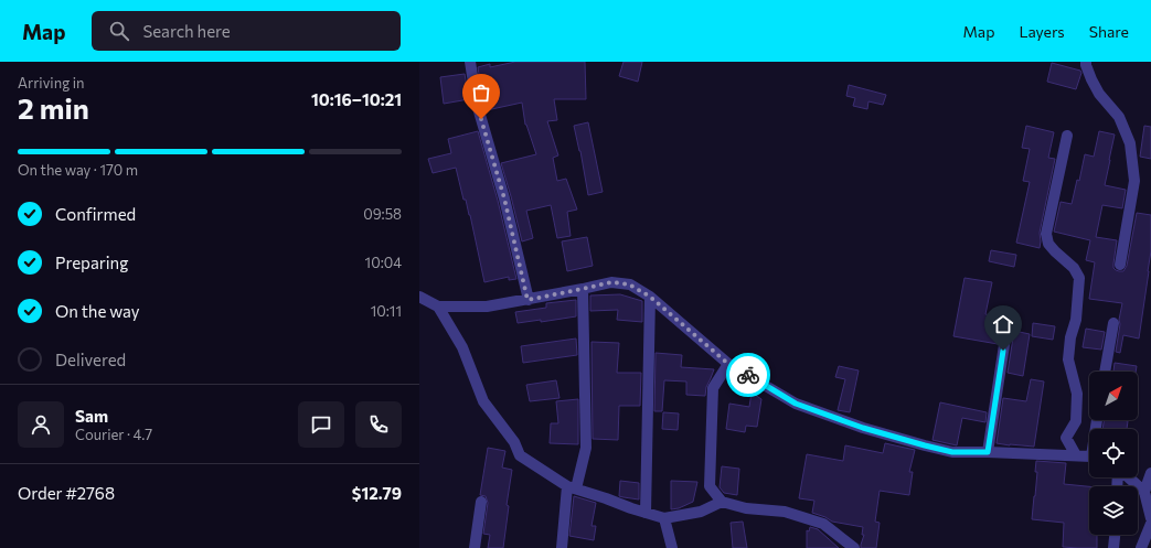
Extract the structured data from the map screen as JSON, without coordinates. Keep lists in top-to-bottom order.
{
  "north": "top right",
  "page": {
    "header": "Map",
    "search": "Search here",
    "nav": ["Map", "Layers", "Share"],
    "heading": ["2 min", "Arriving in", "10:16–10:21"],
    "panel": [
      "Sam",
      "Courier · 4.7",
      "Order #2768",
      "$12.79"
    ],
    "bar": "On the way · 170 m",
    "list": [
      ["Confirmed", "09:58"],
      ["Preparing", "10:04"],
      ["On the way", "10:11"],
      "Delivered"
    ]
  }
}
